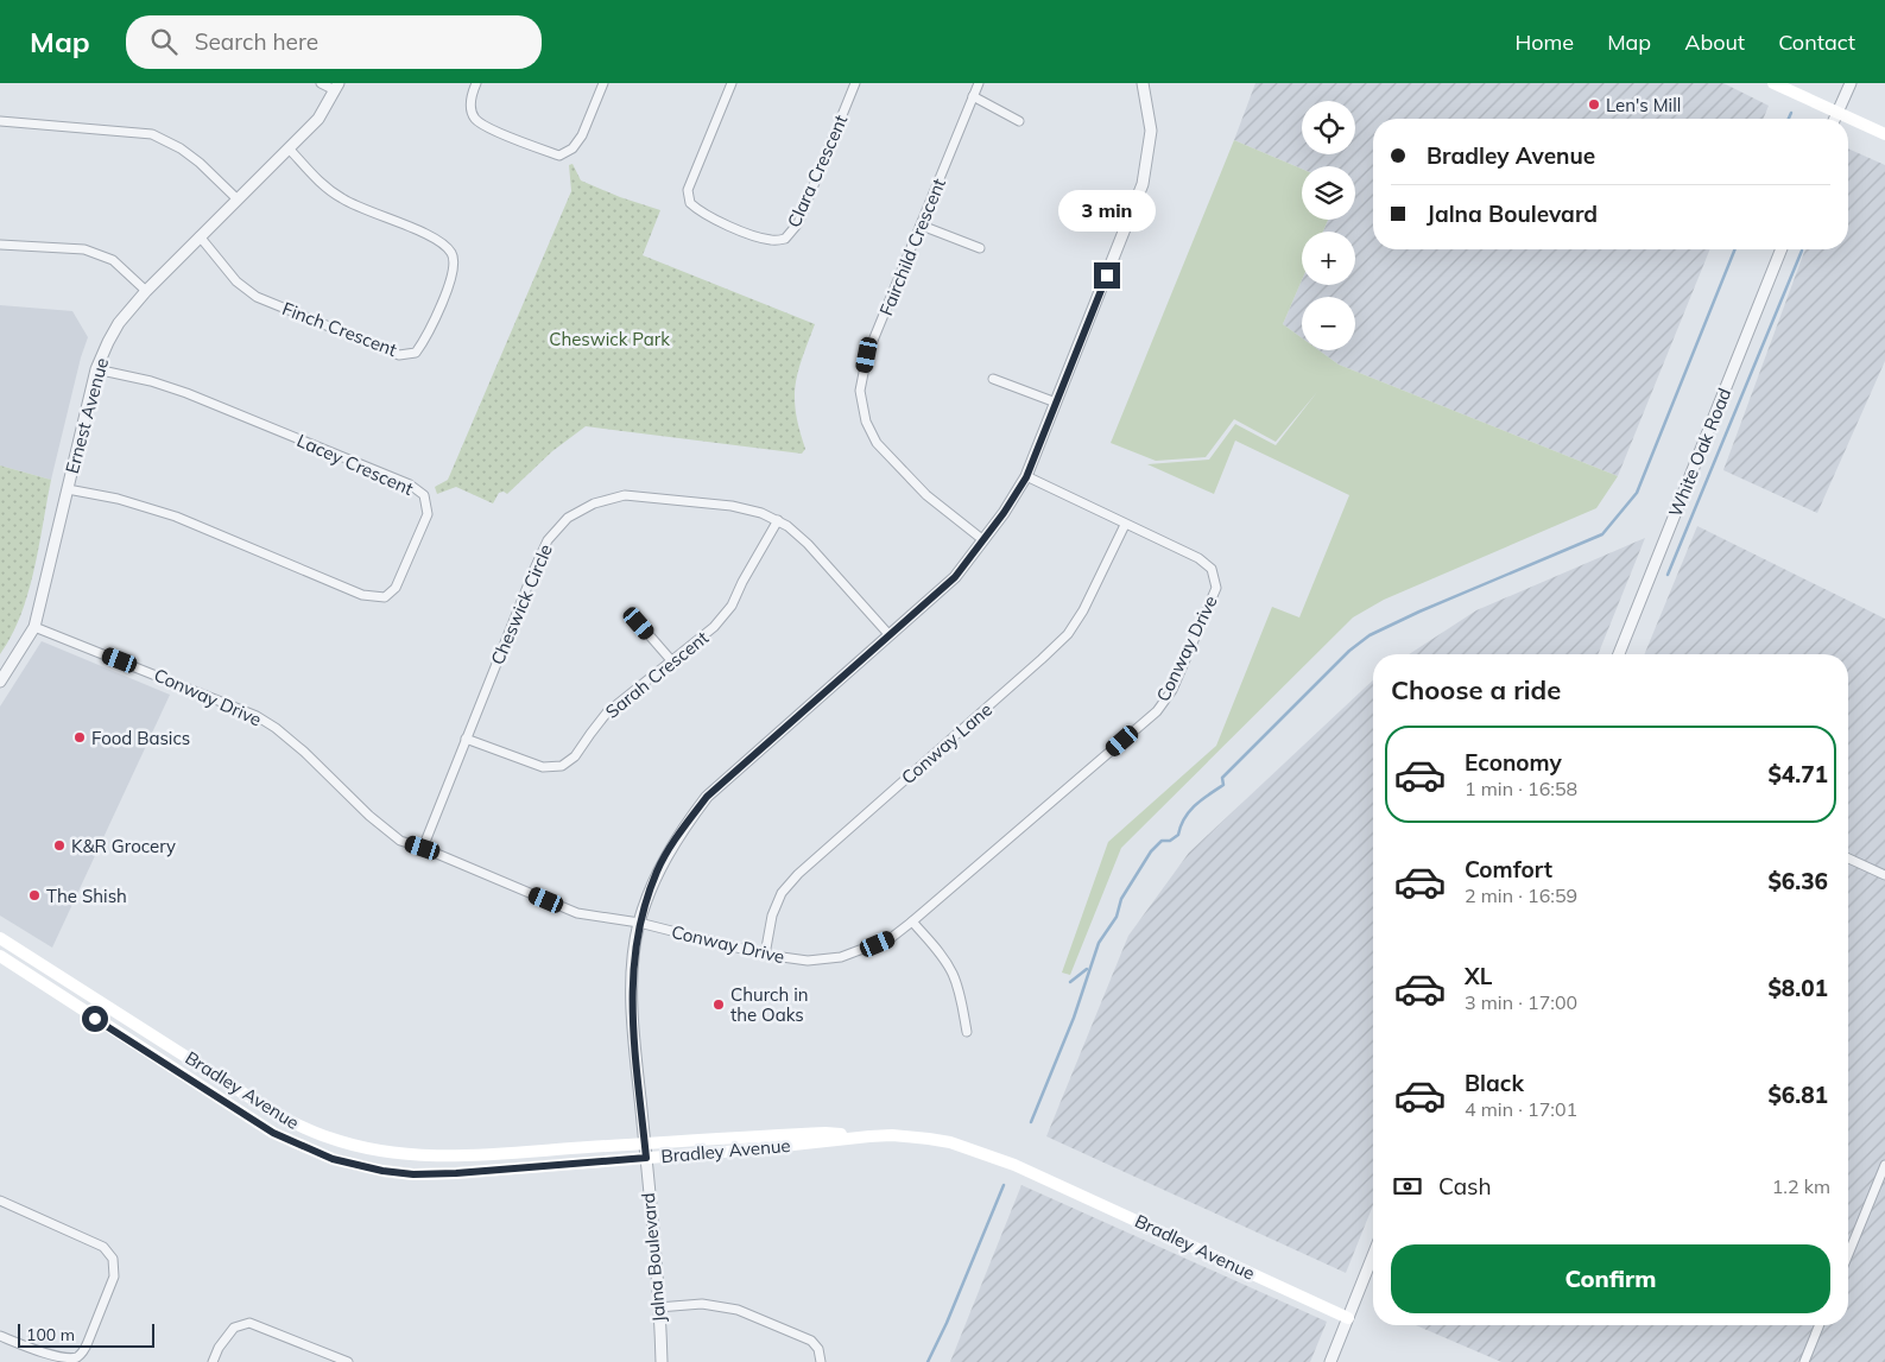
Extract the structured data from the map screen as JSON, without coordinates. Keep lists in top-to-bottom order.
{
  "streets": {
    "main road": ["Bradley Avenue"],
    "street": [
      "Clara Crescent",
      "Fairchild Crescent",
      "Finch Crescent",
      "Ernest Avenue",
      "White Oak Road",
      "Lacey Crescent",
      "Cheswick Circle",
      "Conway Drive",
      "Sarah Crescent",
      "Conway Lane",
      "Jalna Boulevard"
    ]
  },
  "crossings": [
    ["Fairchild Crescent", "Jalna Boulevard"],
    ["Finch Crescent", "Ernest Avenue"],
    ["Ernest Avenue", "Lacey Crescent"],
    ["Ernest Avenue", "Conway Drive"],
    ["Cheswick Circle", "Conway Drive"],
    ["Cheswick Circle", "Sarah Crescent"],
    ["Cheswick Circle", "Jalna Boulevard"],
    ["Conway Drive", "Conway Lane"],
    ["Conway Drive", "Jalna Boulevard"],
    ["Bradley Avenue", "Jalna Boulevard"]
  ],
  "parks": ["Cheswick Park"],
  "places": [
    "Len's Mill",
    "Food Basics",
    "K&R Grocery",
    "The Shish",
    "Church in the Oaks"
  ],
  "scale_bar": "100 m",
  "page": {
    "header": "Map",
    "search": "Search here",
    "nav": [
      "Home",
      "Map",
      "About",
      "Contact"
    ],
    "map_buttons": ["+", "−"],
    "banner": ["Bradley Avenue", "Jalna Boulevard"],
    "bubble": "3 min",
    "heading": "Choose a ride",
    "list": [
      {
        "name": "Economy",
        "note": "1 min · 16:58",
        "value": "$4.71"
      },
      {
        "name": "Comfort",
        "note": "2 min · 16:59",
        "value": "$6.36"
      },
      {
        "name": "XL",
        "note": "3 min · 17:00",
        "value": "$8.01"
      },
      {
        "name": "Black",
        "note": "4 min · 17:01",
        "value": "$6.81"
      }
    ],
    "pay": ["Cash", "1.2 km"],
    "buttons": "Confirm",
    "scale": "100 m"
  }
}
